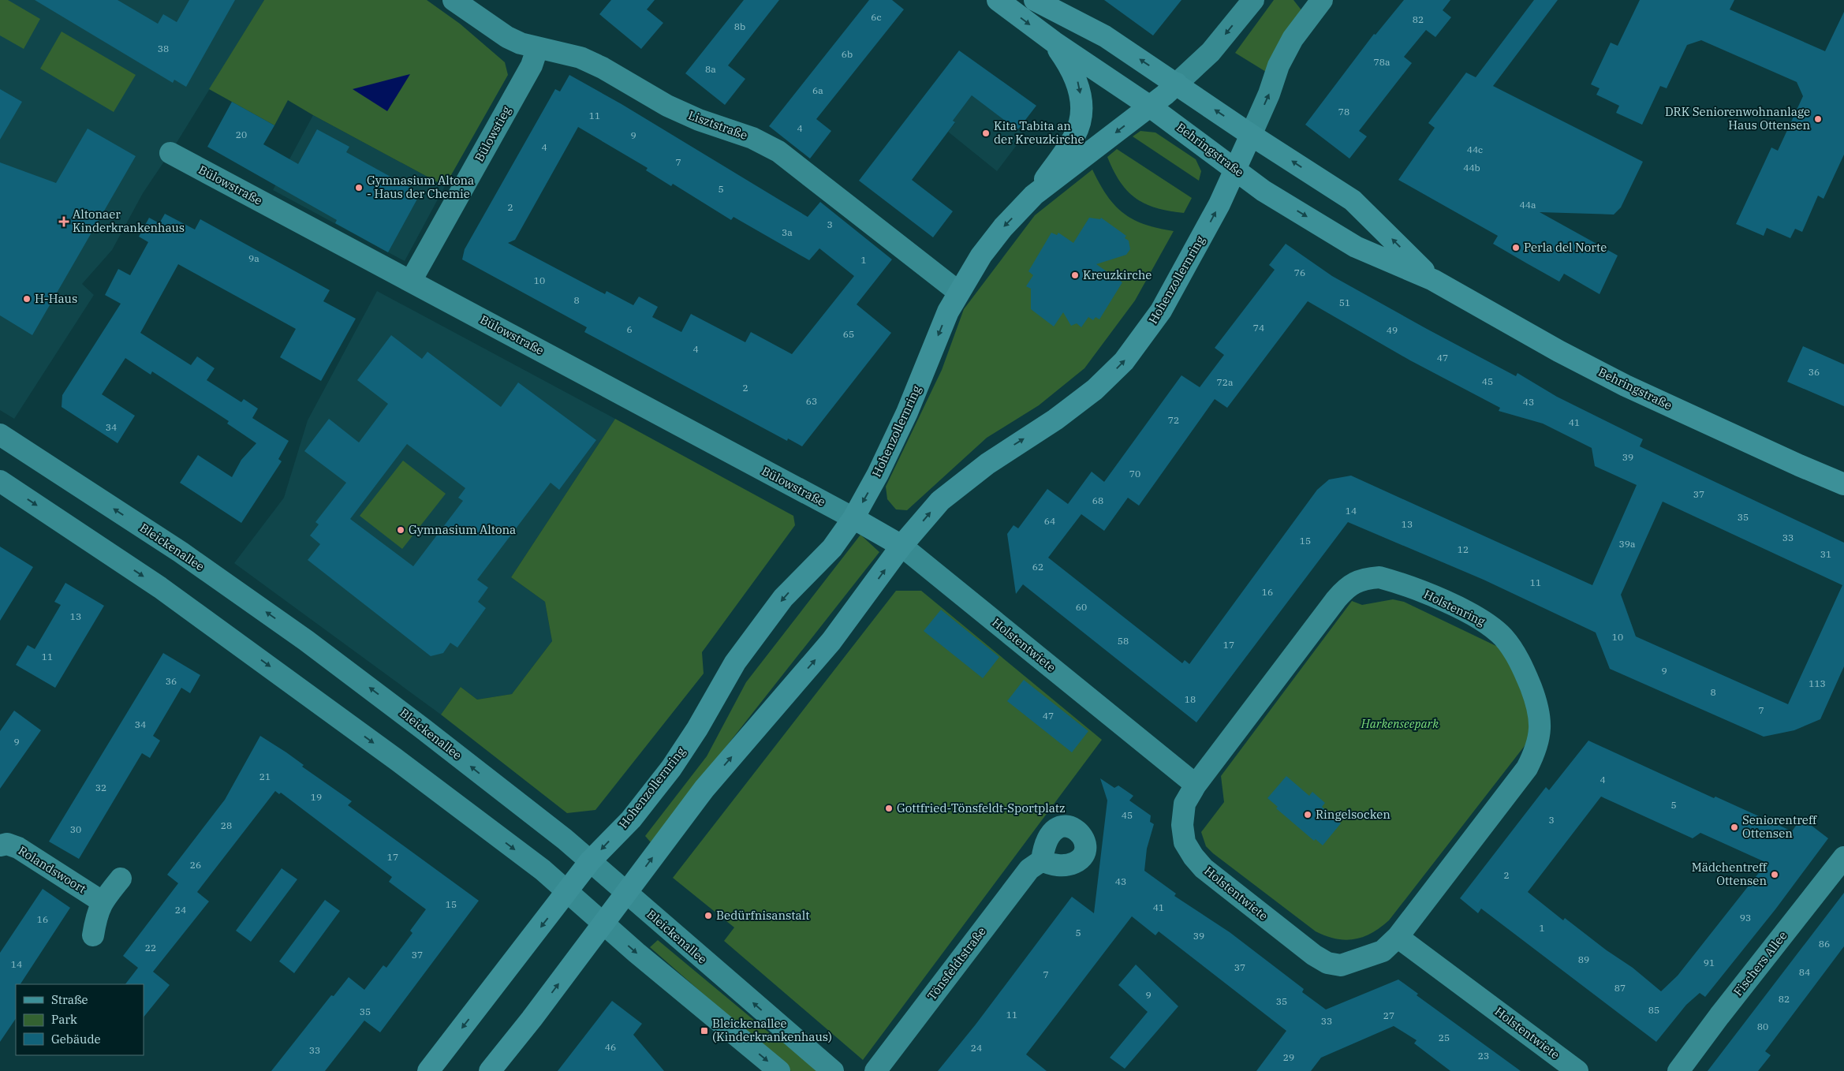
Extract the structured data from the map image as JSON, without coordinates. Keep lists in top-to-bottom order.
{
  "streets": {
    "main road": ["Behringstraße", "Hohenzollernring"],
    "street": [
      "Lisztstraße",
      "Bülowstieg",
      "Bülowstraße",
      "Bleickenallee",
      "Holstenring",
      "Holstentwiete",
      "Rolandswoort",
      "Tönsfeldtstraße",
      "Fischers Allee"
    ]
  },
  "crossings": [
    ["Lisztstraße", "Bülowstieg"],
    ["Lisztstraße", "Hohenzollernring"],
    ["Bülowstieg", "Bülowstraße"],
    ["Behringstraße", "Hohenzollernring"],
    ["Bülowstraße", "Hohenzollernring"],
    ["Hohenzollernring", "Bleickenallee"],
    ["Hohenzollernring", "Holstentwiete"],
    ["Holstenring", "Holstentwiete"]
  ],
  "parks": ["Harkenseepark"],
  "places": {
    "other": [
      "DRK Seniorenwohnanlage Haus Ottensen",
      "Kita Tabita an der Kreuzkirche",
      "Gymnasium Altona - Haus der Chemie",
      "Perla del Norte",
      "Kreuzkirche",
      "H-Haus",
      "Gymnasium Altona",
      "Gottfried-Tönsfeldt-Sportplatz",
      "Ringelsocken",
      "Seniorentreff Ottensen",
      "Mädchentreff Ottensen",
      "Bedürfnisanstalt"
    ],
    "health": ["Altonaer Kinderkrankenhaus"],
    "transit": ["Bleickenallee (Kinderkrankenhaus)"]
  },
  "house_numbers": [
    "6c",
    "82",
    "8b",
    "38",
    "6b",
    "78a",
    "8a",
    "6a",
    "78",
    "11",
    "4",
    "20",
    "9",
    "4",
    "44c",
    "7",
    "44b",
    "5",
    "44a",
    "2",
    "3",
    "3a",
    "9a",
    "1",
    "76",
    "10",
    "8",
    "51",
    "74",
    "6",
    "49",
    "65",
    "4",
    "47",
    "36",
    "45",
    "72a",
    "2",
    "63",
    "43",
    "72",
    "41",
    "34",
    "39",
    "70",
    "37",
    "68",
    "14",
    "35",
    "64",
    "13",
    "33",
    "15",
    "39a",
    "12",
    "31",
    "62",
    "11",
    "16",
    "60",
    "13",
    "10",
    "58",
    "17",
    "11",
    "9",
    "36",
    "113",
    "8",
    "18",
    "7",
    "47",
    "34",
    "9",
    "21",
    "4",
    "32",
    "19",
    "5",
    "45",
    "3",
    "28",
    "30",
    "17",
    "26",
    "2",
    "43",
    "15",
    "41",
    "24",
    "93",
    "16",
    "1",
    "5",
    "39",
    "86",
    "22",
    "37",
    "89",
    "91",
    "14",
    "37",
    "84",
    "7",
    "87",
    "9",
    "82",
    "35",
    "85",
    "35",
    "11",
    "27",
    "33",
    "80",
    "25",
    "46",
    "24",
    "33",
    "23",
    "29"
  ],
  "legend": ["Straße", "Park", "Gebäude"]
}
